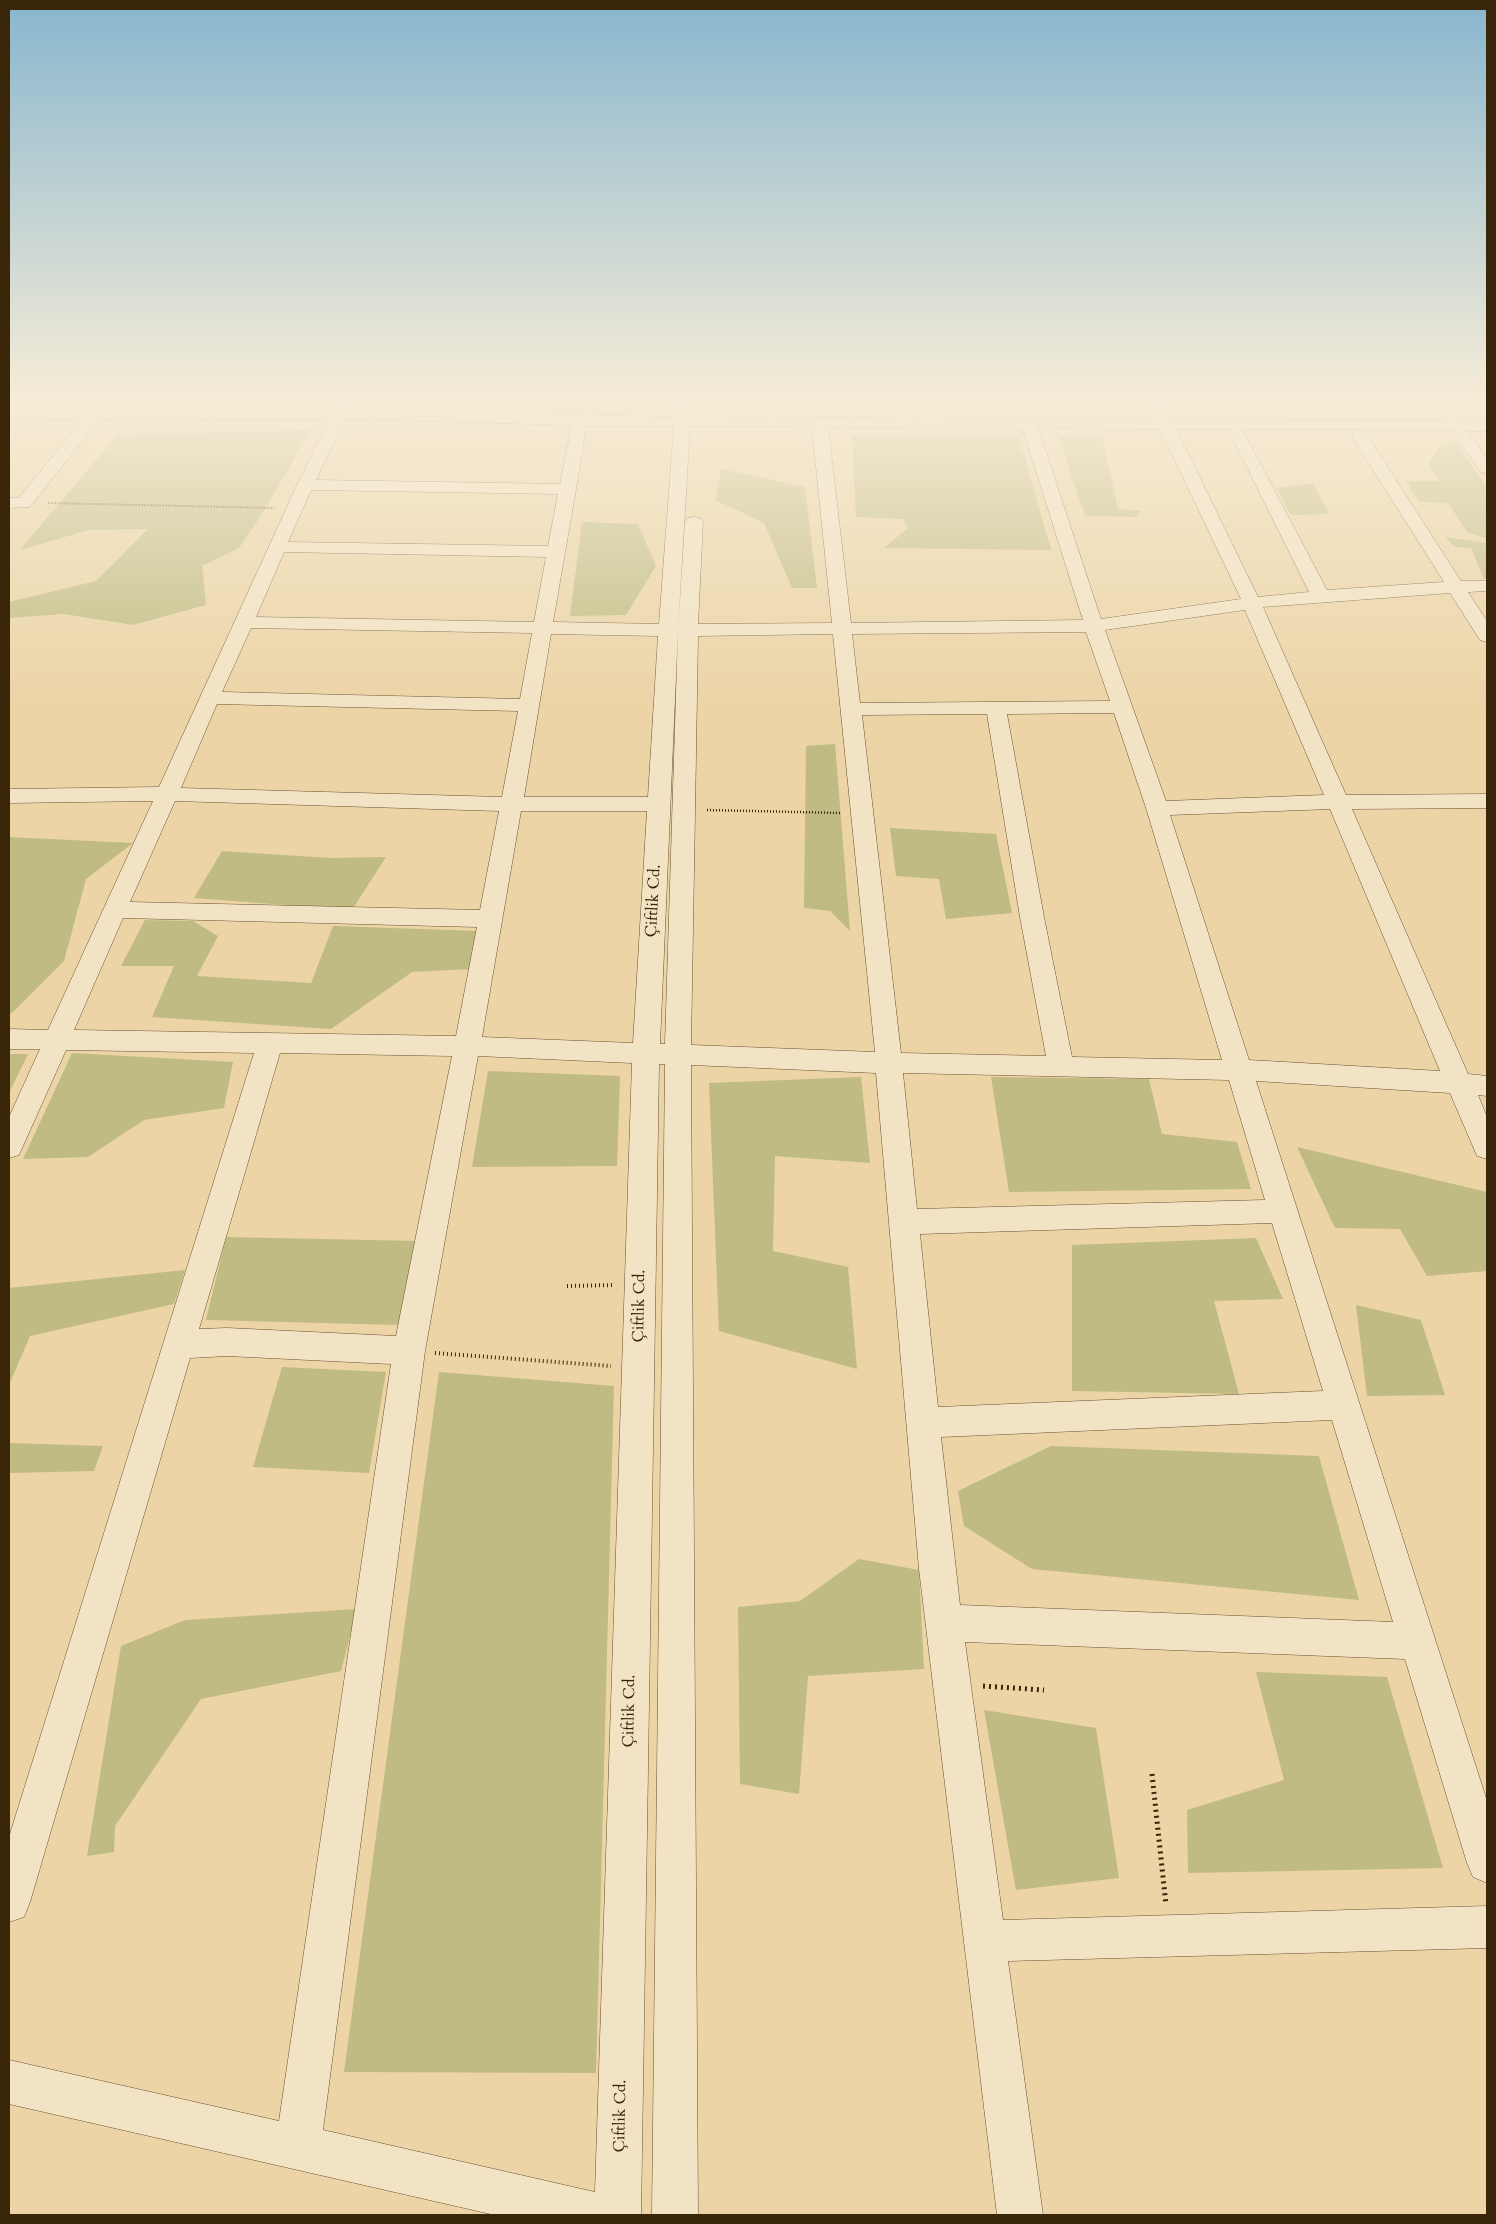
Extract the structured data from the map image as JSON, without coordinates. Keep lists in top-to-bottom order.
{
  "streets": {
    "street": ["Çiftlik Cd."]
  }
}
